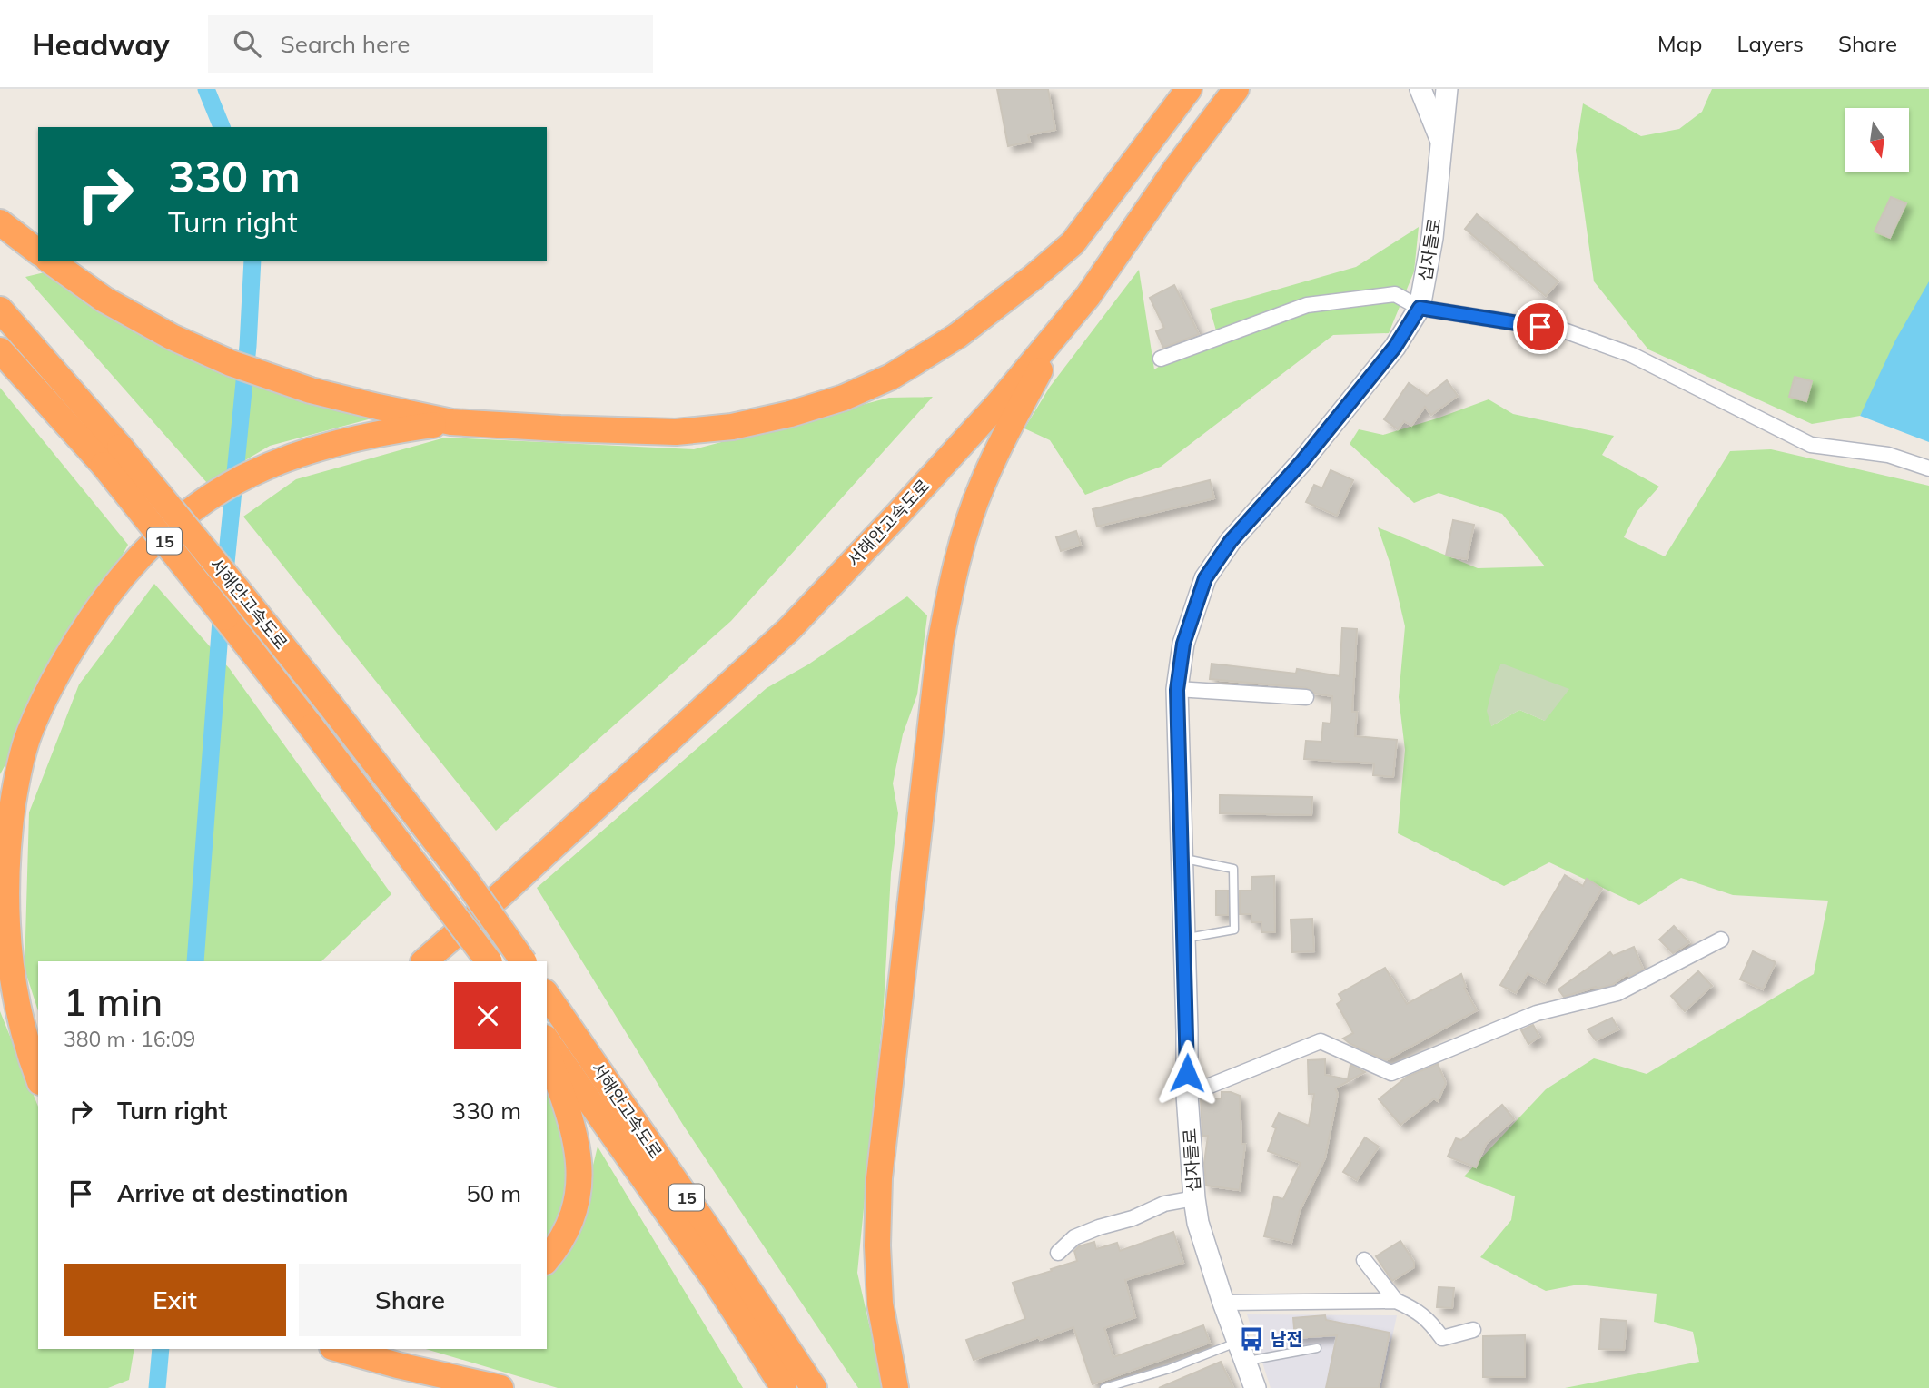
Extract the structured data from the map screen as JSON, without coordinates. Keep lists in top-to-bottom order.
{
  "streets": {
    "highway": ["서해안고속도로", "15"],
    "main road": ["십자들로"]
  },
  "places": {
    "bus stop": ["남전"]
  },
  "north": "bottom",
  "page": {
    "header": "Headway",
    "search": "Search here",
    "nav": ["Map", "Layers", "Share"],
    "turn": ["330 m", "Turn right"],
    "heading": ["1 min", "380 m · 16:09"],
    "list": [
      {
        "name": "Turn right",
        "value": "330 m"
      },
      {
        "name": "Arrive at destination",
        "value": "50 m"
      }
    ],
    "buttons": ["Exit", "Share"]
  }
}
